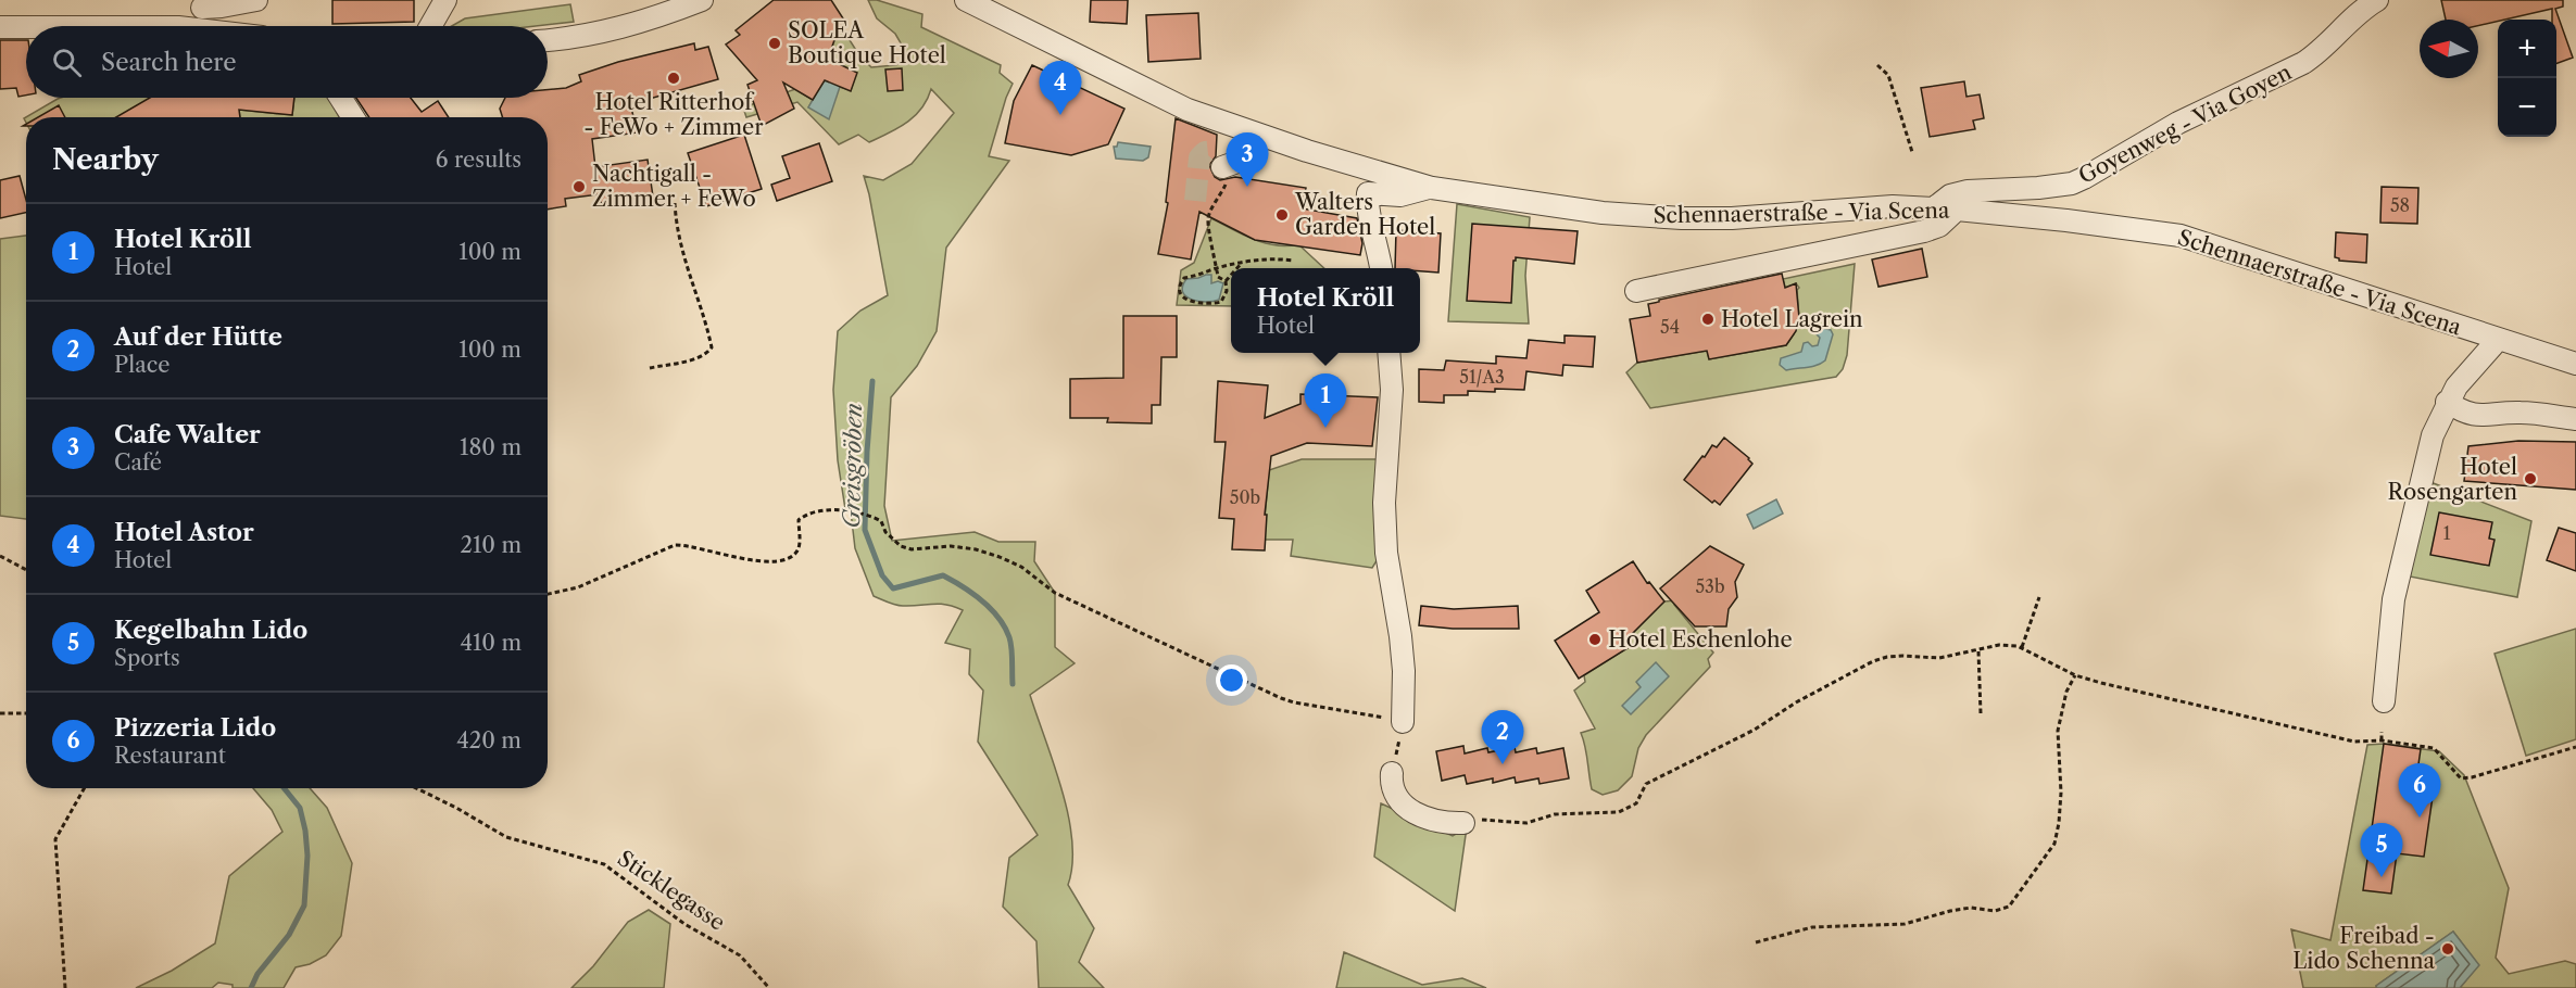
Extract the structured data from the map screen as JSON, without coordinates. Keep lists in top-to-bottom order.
{
  "streets": {
    "street": ["Goyenweg - Via Goyen", "Schennaerstraße - Via Scena"],
    "path": ["Sticklegasse"]
  },
  "crossings": [
    ["Goyenweg - Via Goyen", "Schennaerstraße - Via Scena"]
  ],
  "water": ["Greisgröben"],
  "places": [
    "SOLEA Boutique Hotel",
    "Hotel Ritterhof - FeWo + Zimmer",
    "Nachtigall - Zimmer + FeWo",
    "Walters Garden Hotel",
    "Hotel Lagrein",
    "Hotel Rosengarten",
    "Hotel Eschenlohe",
    "Freibad - Lido Schenna"
  ],
  "house_numbers": [
    "58",
    "54",
    "51/A3",
    "50b",
    "1",
    "53b"
  ],
  "north": "left",
  "page": {
    "map_buttons": ["+", "−"],
    "search": "Search here",
    "pins": [
      "4",
      "3",
      "1",
      "2",
      "6",
      "5"
    ],
    "heading": ["Nearby", "6 results"],
    "list": [
      {
        "mark": "1",
        "name": "Hotel Kröll",
        "note": "Hotel",
        "value": "100 m"
      },
      {
        "mark": "2",
        "name": "Auf der Hütte",
        "note": "Place",
        "value": "100 m"
      },
      {
        "mark": "3",
        "name": "Cafe Walter",
        "note": "Café",
        "value": "180 m"
      },
      {
        "mark": "4",
        "name": "Hotel Astor",
        "note": "Hotel",
        "value": "210 m"
      },
      {
        "mark": "5",
        "name": "Kegelbahn Lido",
        "note": "Sports",
        "value": "410 m"
      },
      {
        "mark": "6",
        "name": "Pizzeria Lido",
        "note": "Restaurant",
        "value": "420 m"
      }
    ],
    "popup": ["Hotel Kröll", "Hotel"]
  }
}
